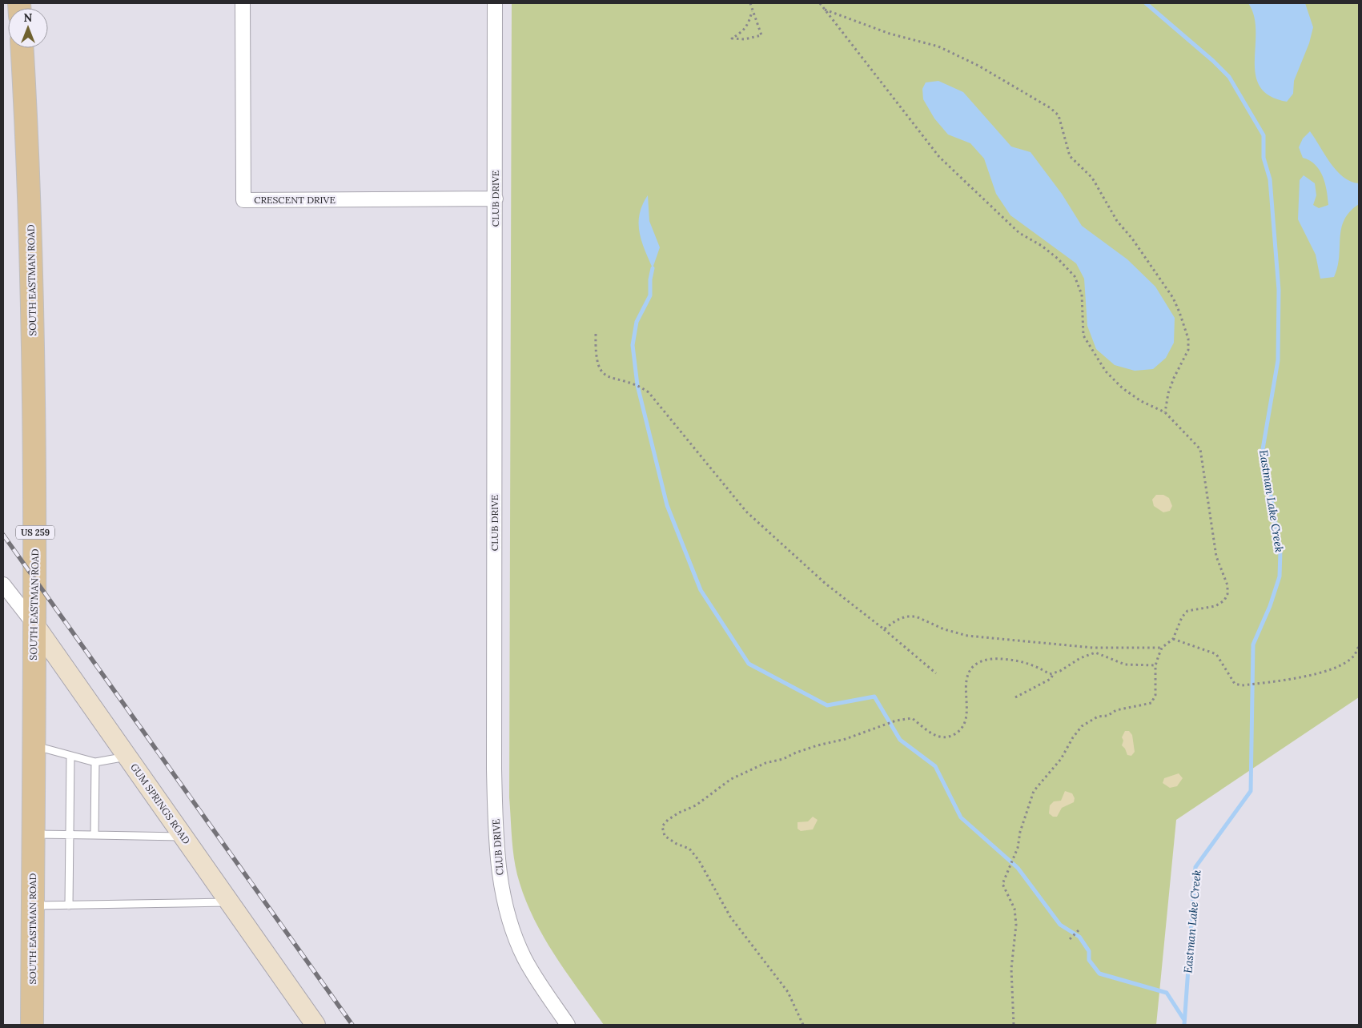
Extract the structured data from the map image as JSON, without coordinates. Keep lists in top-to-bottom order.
{
  "streets": {
    "main road": ["SOUTH EASTMAN ROAD", "US 259"],
    "street": ["CLUB DRIVE", "CRESCENT DRIVE", "GUM SPRINGS ROAD"]
  },
  "crossings": [
    ["CLUB DRIVE", "CRESCENT DRIVE"],
    ["SOUTH EASTMAN ROAD", "GUM SPRINGS ROAD"]
  ],
  "water": ["Eastman Lake Creek"],
  "north": "top"
}
